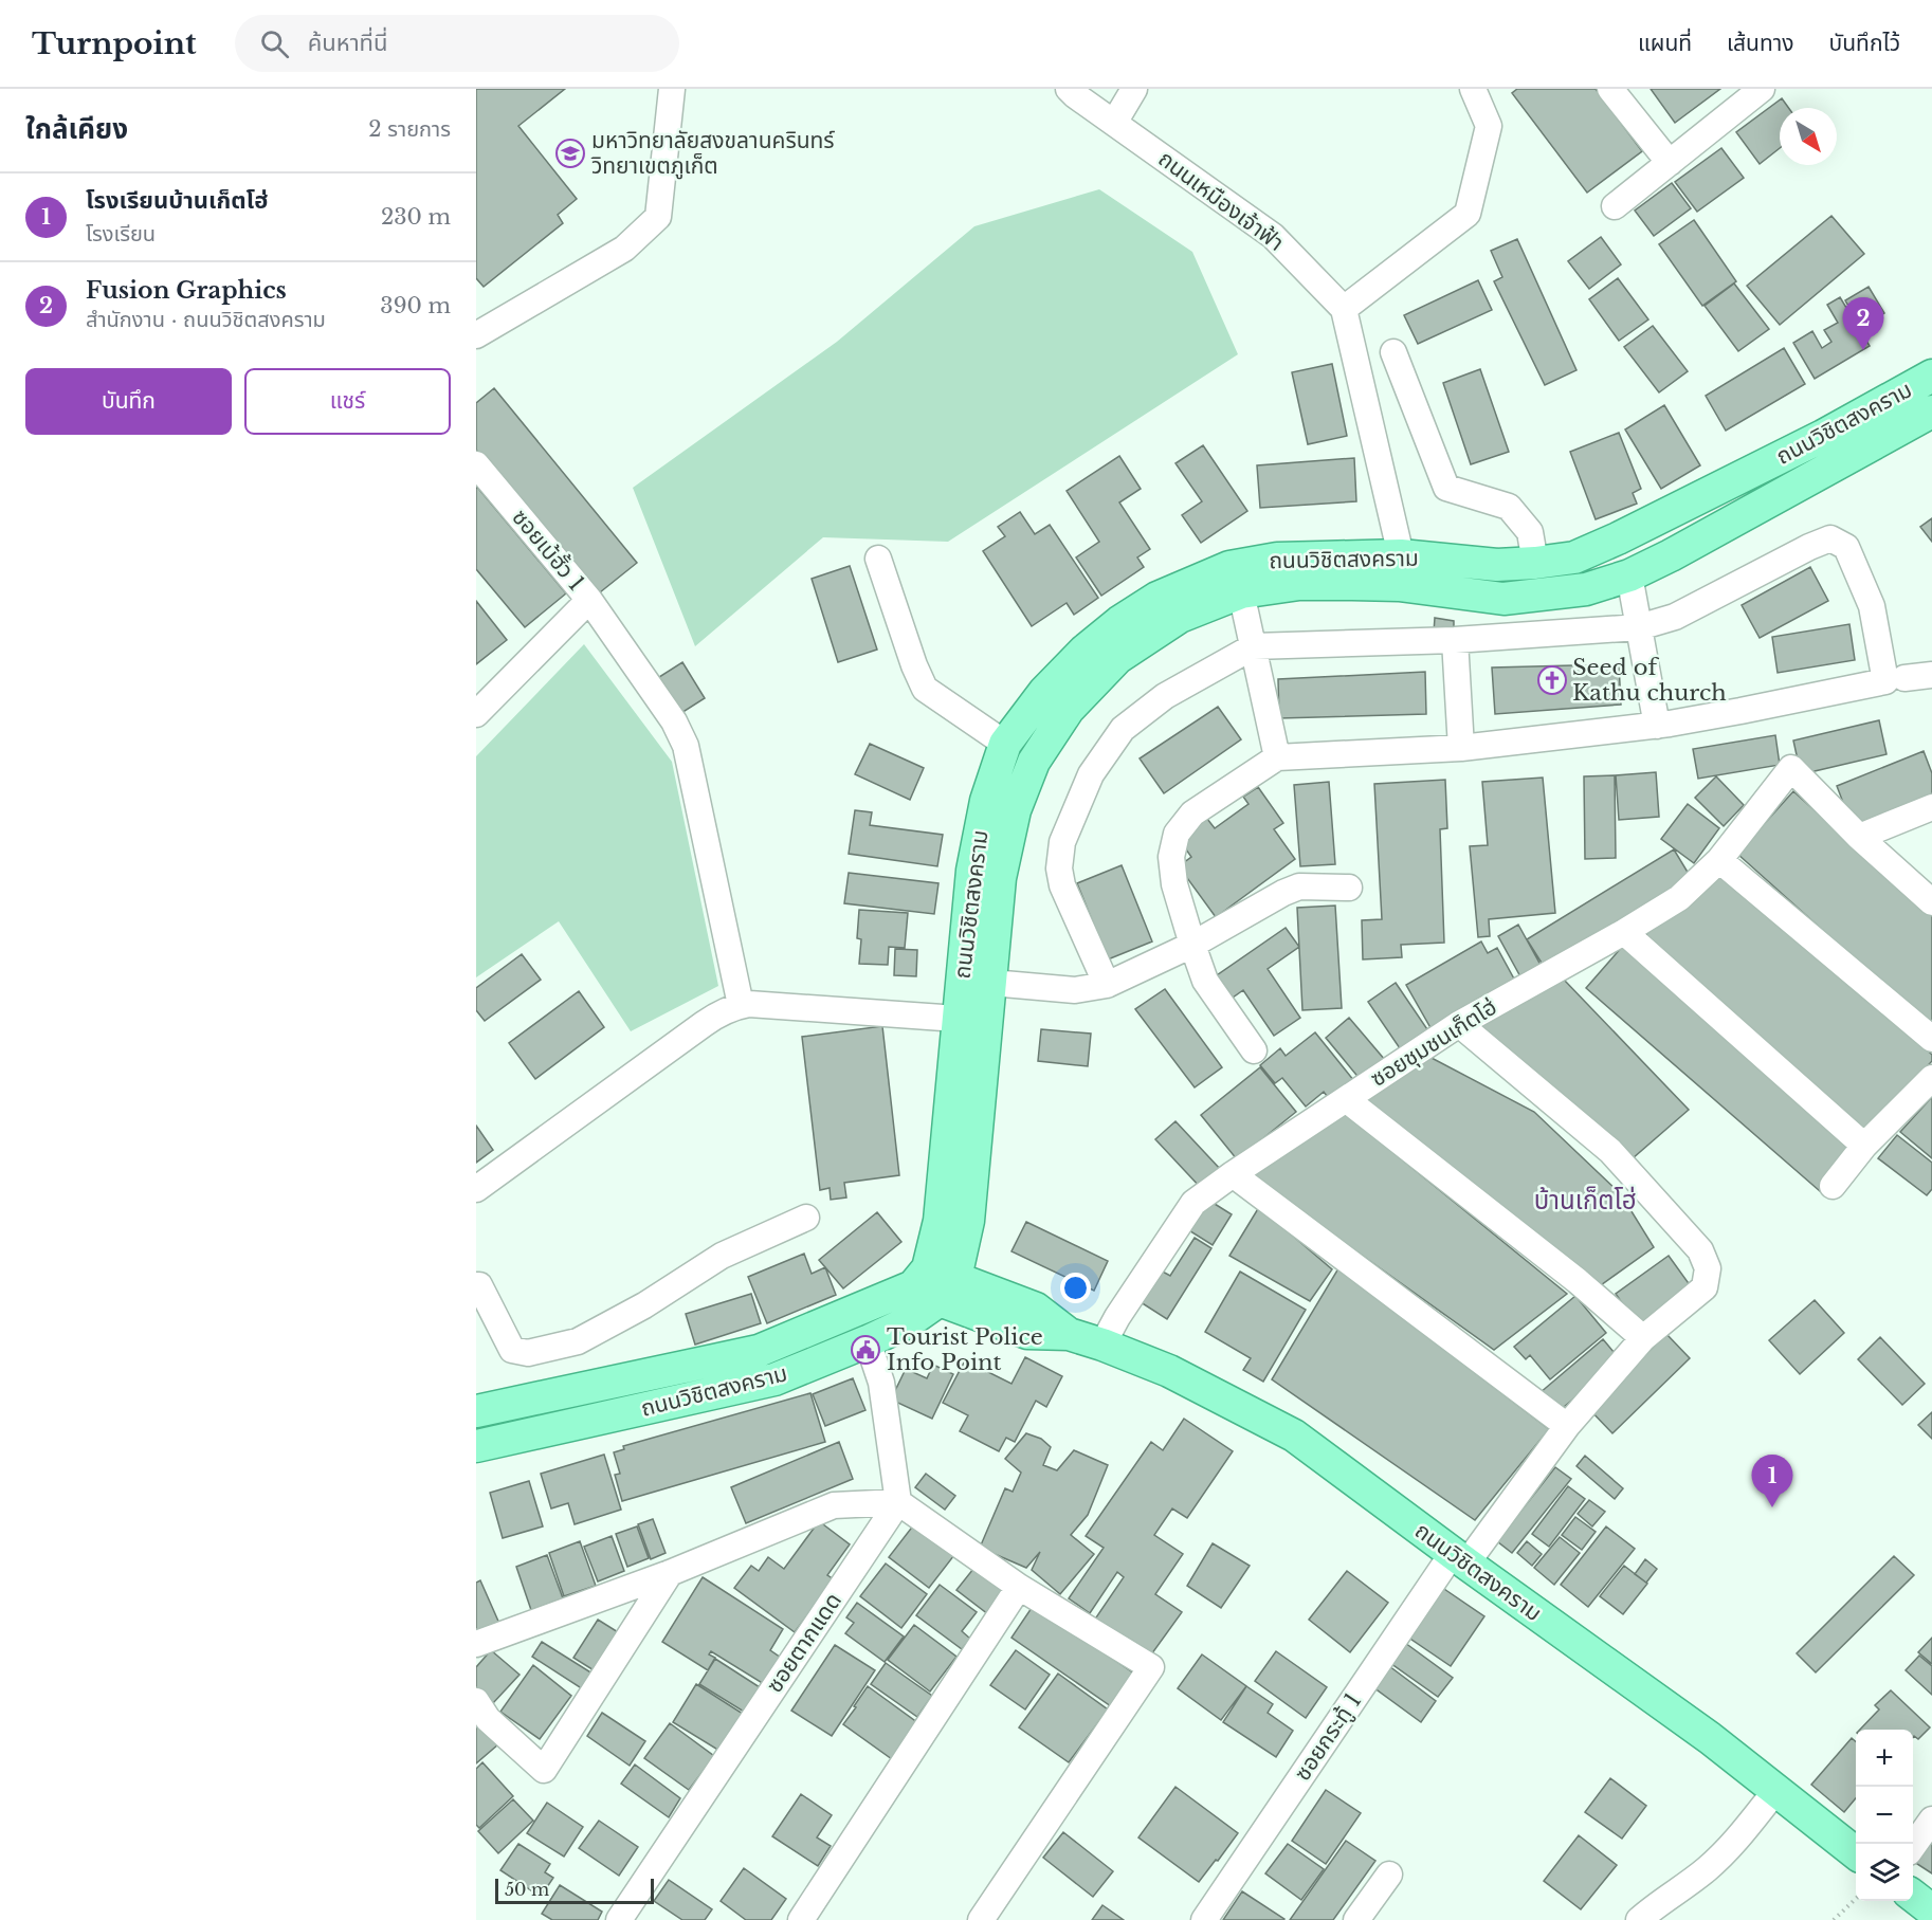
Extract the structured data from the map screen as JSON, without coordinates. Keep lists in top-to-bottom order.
{
  "streets": {
    "main road": ["ถนนวิชิตสงคราม"],
    "street": [
      "ถนนเหมืองเจ้าฟ้า",
      "ซอยเบ้ฮั้ว 1",
      "ซอยชุมชนเก็ตโฮ่",
      "ซอยตากแดด",
      "ซอยกระทู้ 1"
    ]
  },
  "crossings": [
    ["ถนนวิชิตสงคราม", "ซอยชุมชนเก็ตโฮ่"],
    ["ถนนวิชิตสงคราม", "ซอยกระทู้ 1"],
    ["ซอยชุมชนเก็ตโฮ่", "ซอยกระทู้ 1"]
  ],
  "districts": ["บ้านเก็ตโฮ่"],
  "places": {
    "school or university": ["มหาวิทยาลัยสงขลานครินทร์ วิทยาเขตภูเก็ต"],
    "church": ["Seed of Kathu church"],
    "public building": ["Tourist Police Info Point"]
  },
  "scale_bar": "50 m",
  "north": "bottom right",
  "page": {
    "header": "Turnpoint",
    "search": "ค้นหาที่นี่",
    "nav": ["แผนที่", "เส้นทาง", "บันทึกไว้"],
    "heading": ["ใกล้เคียง", "2 รายการ"],
    "list": [
      {
        "mark": "1",
        "name": "โรงเรียนบ้านเก็ตโฮ่",
        "note": "โรงเรียน",
        "value": "230 m"
      },
      {
        "mark": "2",
        "name": "Fusion Graphics",
        "note": "สำนักงาน · ถนนวิชิตสงคราม",
        "value": "390 m"
      }
    ],
    "pins": ["2", "1"],
    "buttons": ["บันทึก", "แชร์"],
    "map_buttons": ["+", "−"],
    "scale": "50 m"
  }
}
